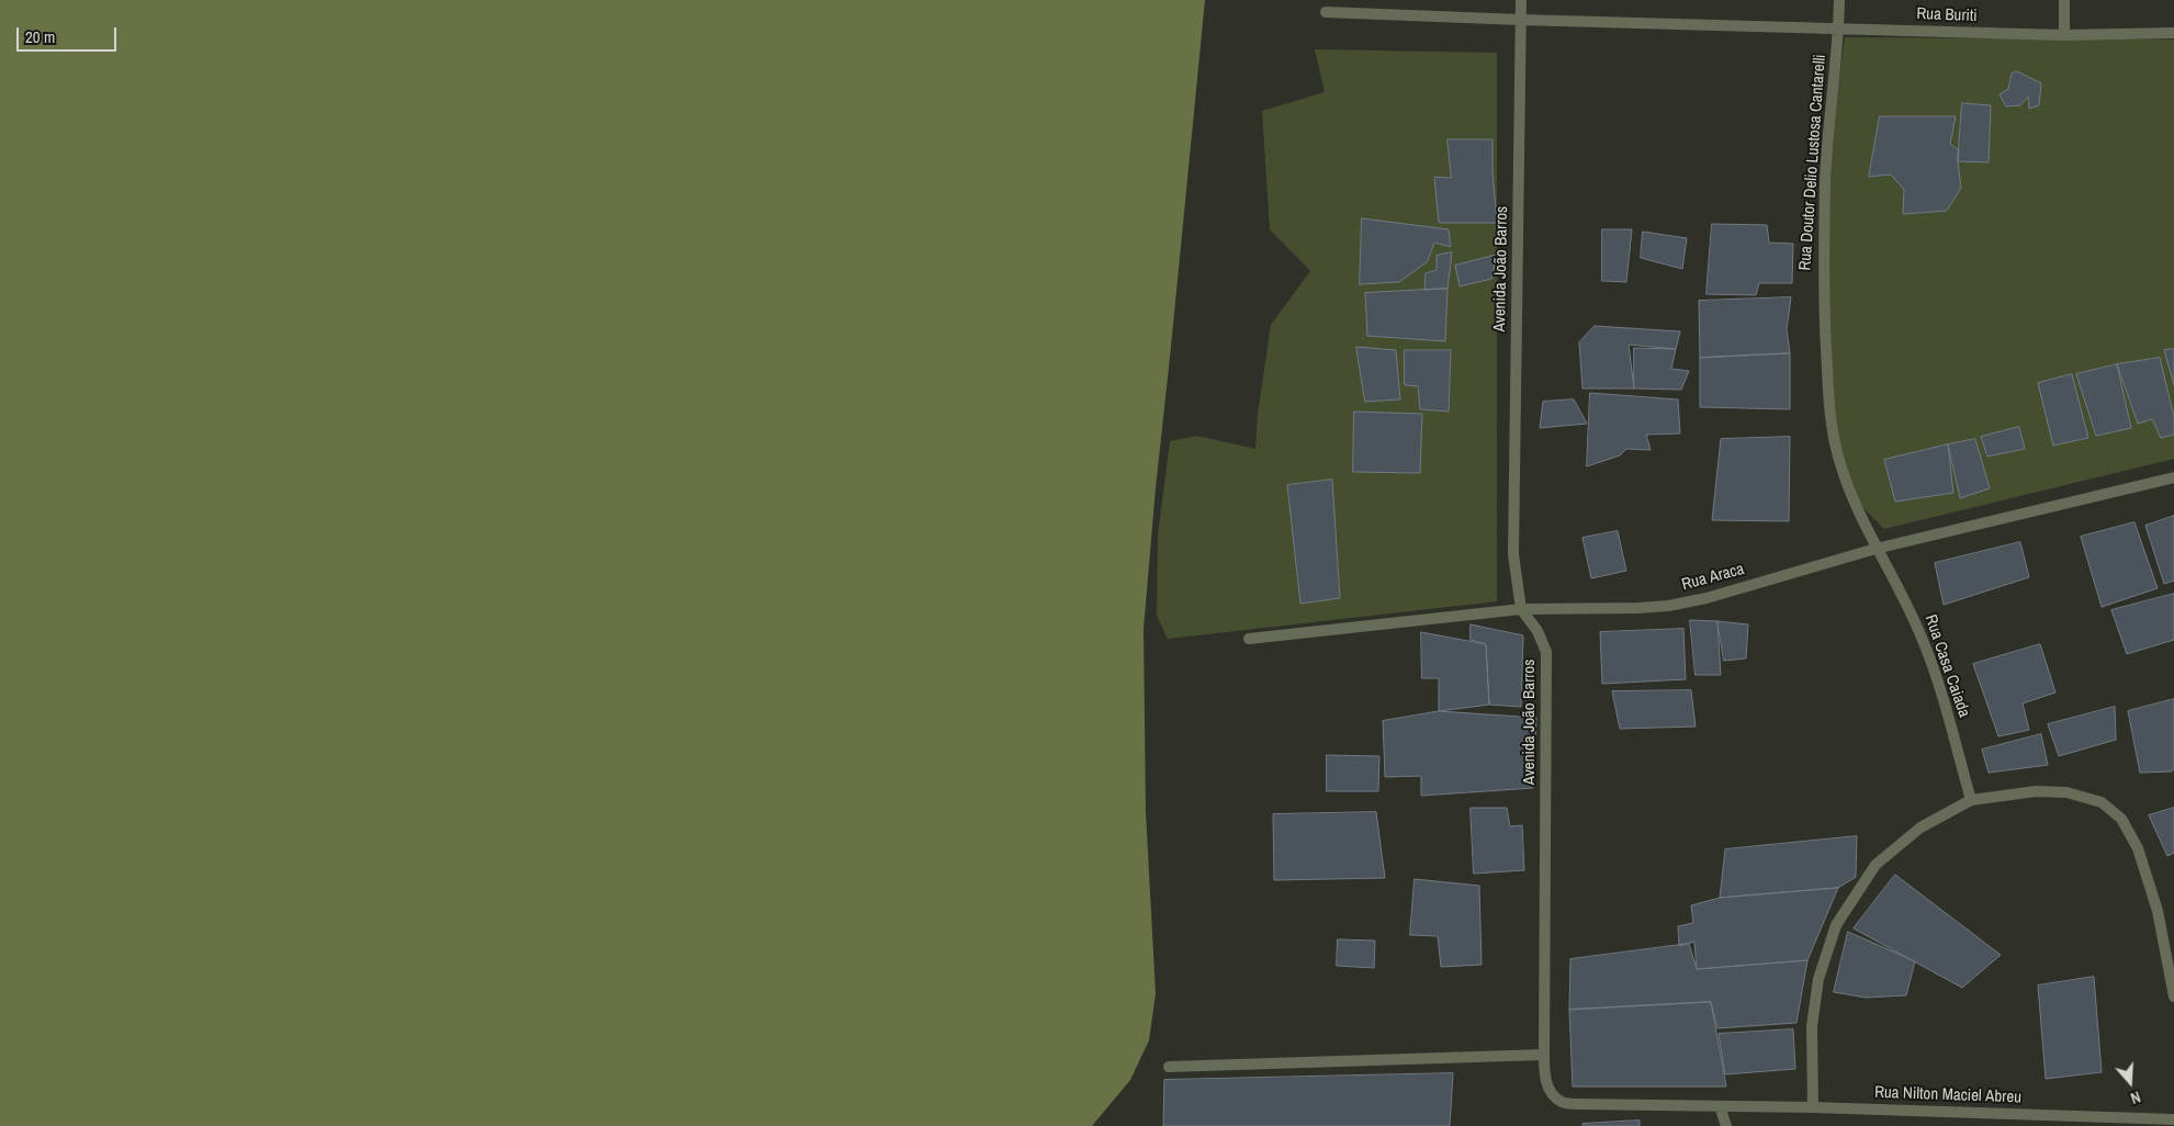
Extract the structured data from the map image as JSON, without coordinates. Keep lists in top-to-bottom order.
{
  "streets": {
    "street": [
      "Rua Buriti",
      "Rua Doutor Delio Lustosa Cantarelli",
      "Avenida João Barros",
      "Rua Araca",
      "Rua Casa Caiada",
      "Rua Nilton Maciel Abreu"
    ]
  },
  "crossings": [
    ["Rua Buriti", "Rua Doutor Delio Lustosa Cantarelli"],
    ["Rua Buriti", "Avenida João Barros"],
    ["Rua Doutor Delio Lustosa Cantarelli", "Rua Araca"],
    ["Rua Doutor Delio Lustosa Cantarelli", "Rua Casa Caiada"],
    ["Avenida João Barros", "Rua Araca"],
    ["Avenida João Barros", "Rua Nilton Maciel Abreu"],
    ["Rua Araca", "Rua Casa Caiada"]
  ],
  "scale_bar": "20 m",
  "north": "bottom"
}
